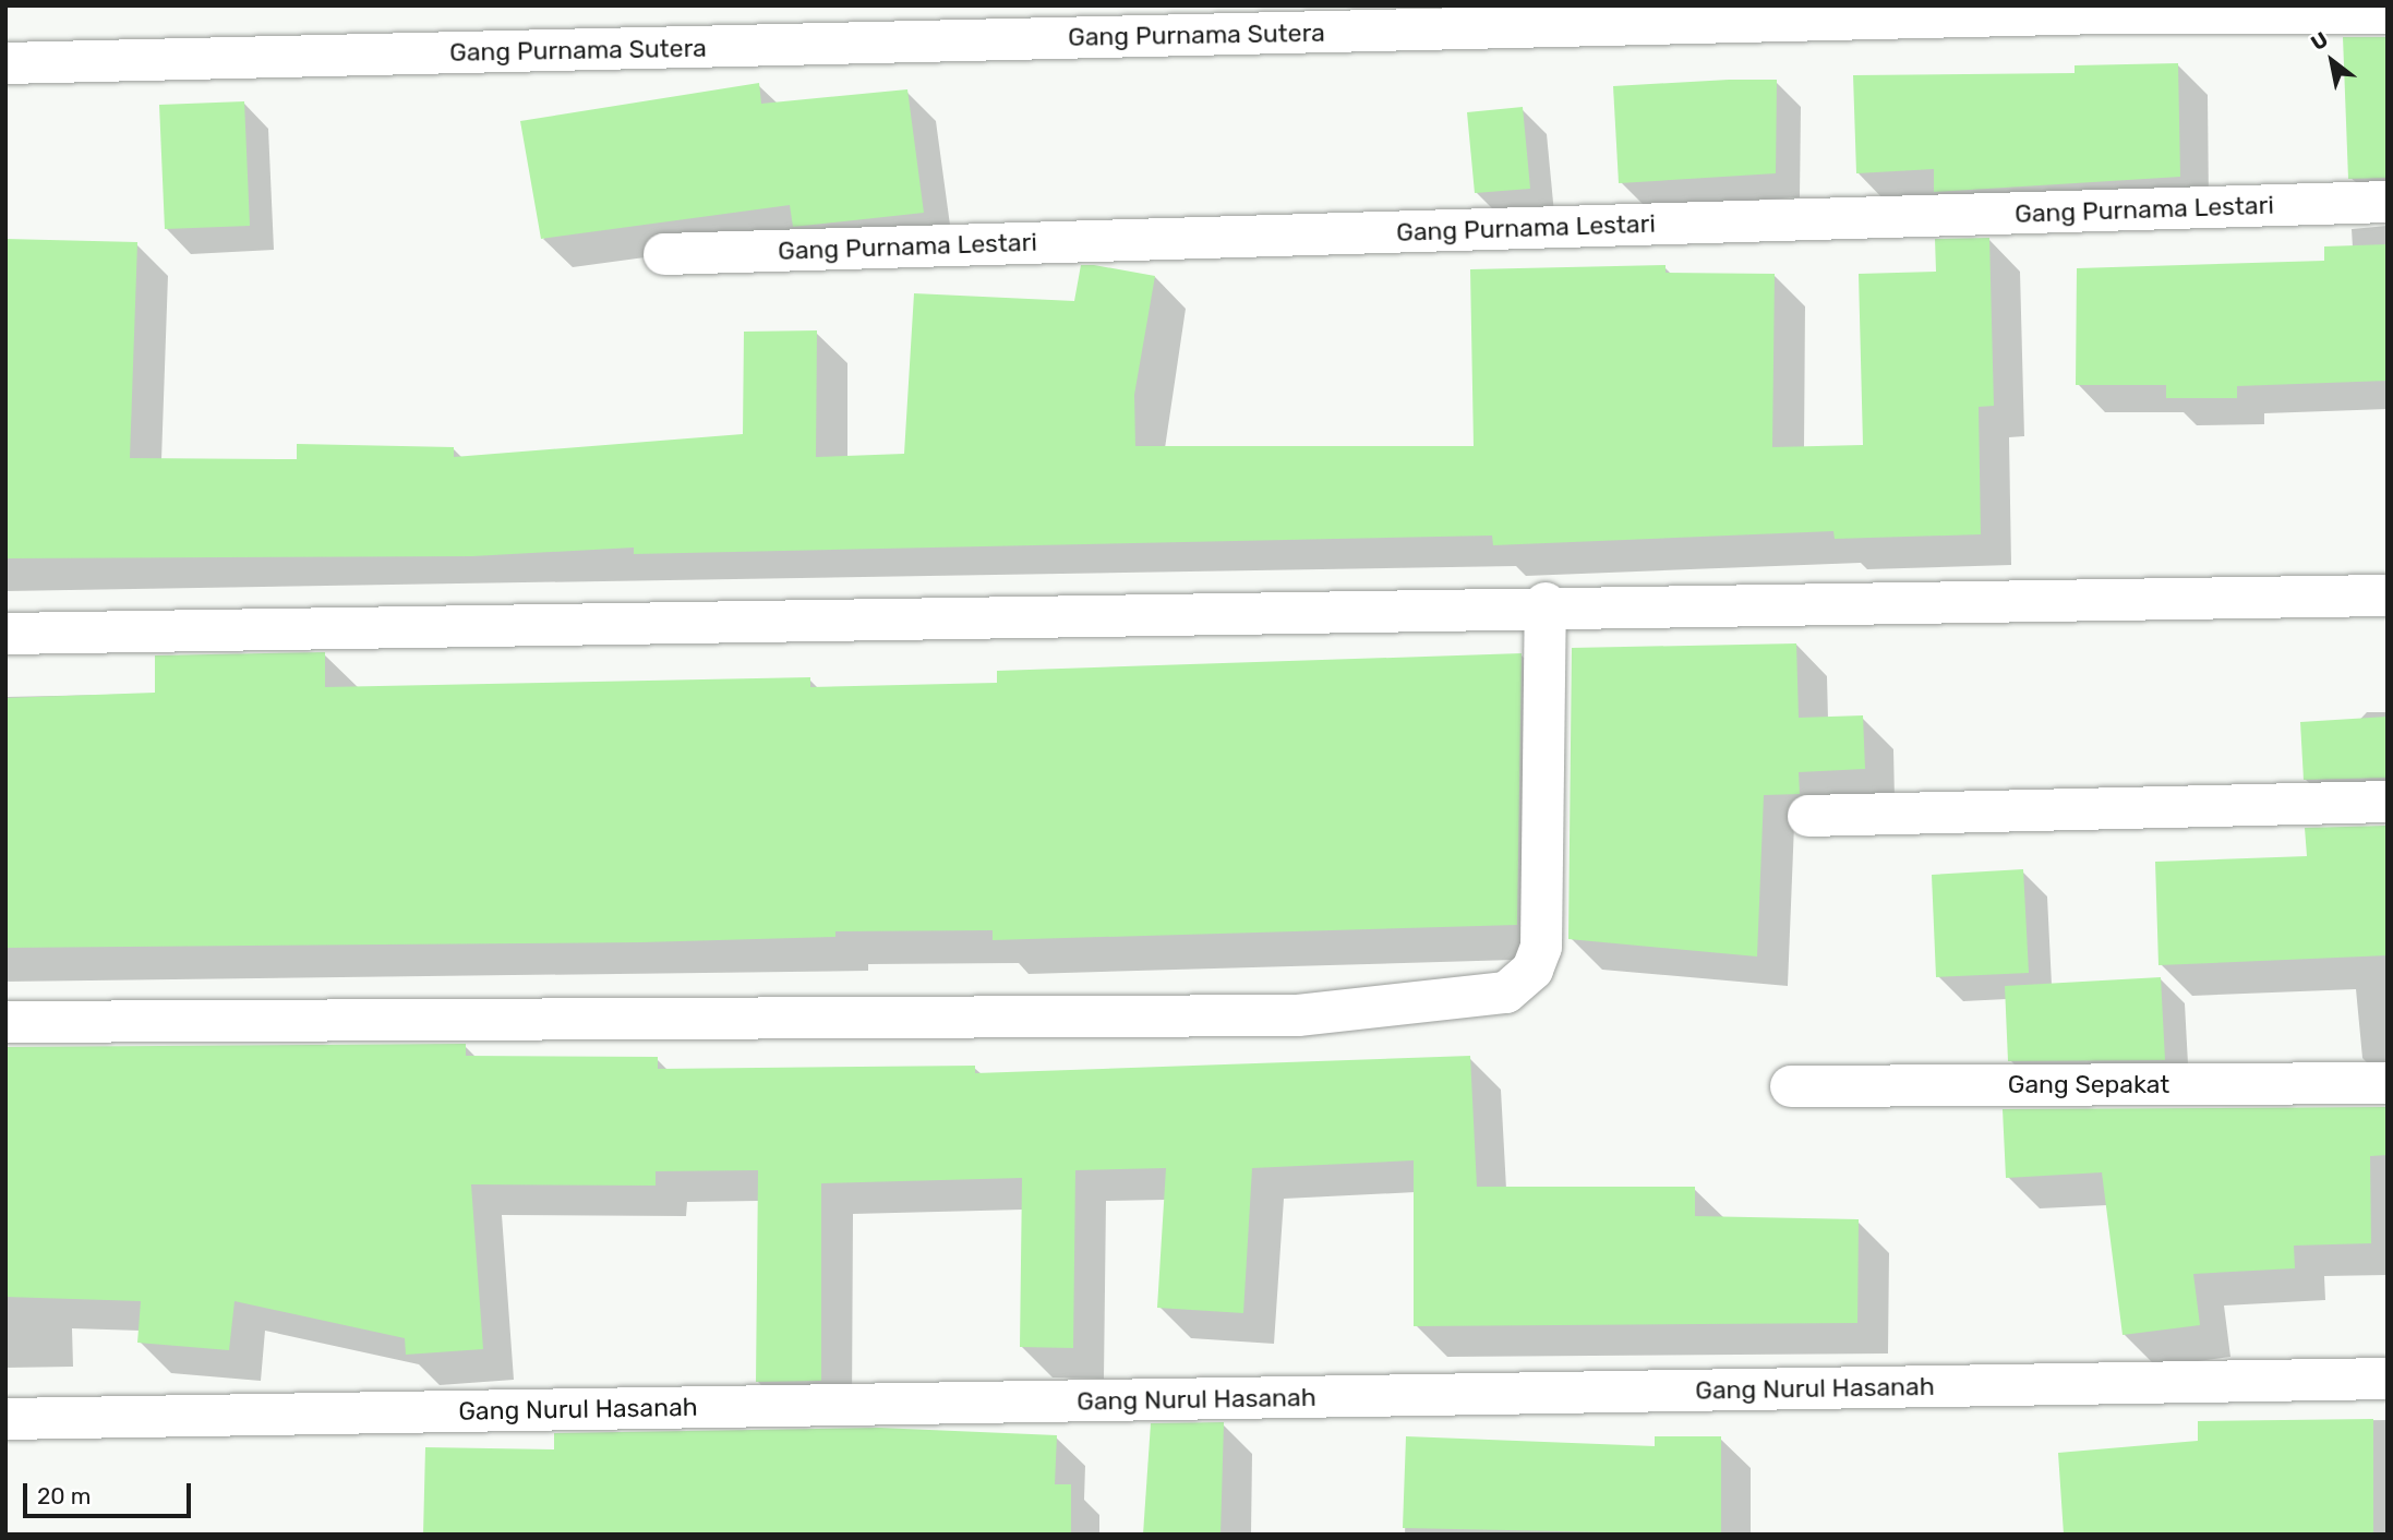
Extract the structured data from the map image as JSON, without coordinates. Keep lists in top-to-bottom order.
{
  "streets": {
    "street": [
      "Gang Purnama Sutera",
      "Gang Purnama Lestari",
      "Gang Sepakat",
      "Gang Nurul Hasanah"
    ]
  },
  "scale_bar": "20 m",
  "north": "top left"
}
